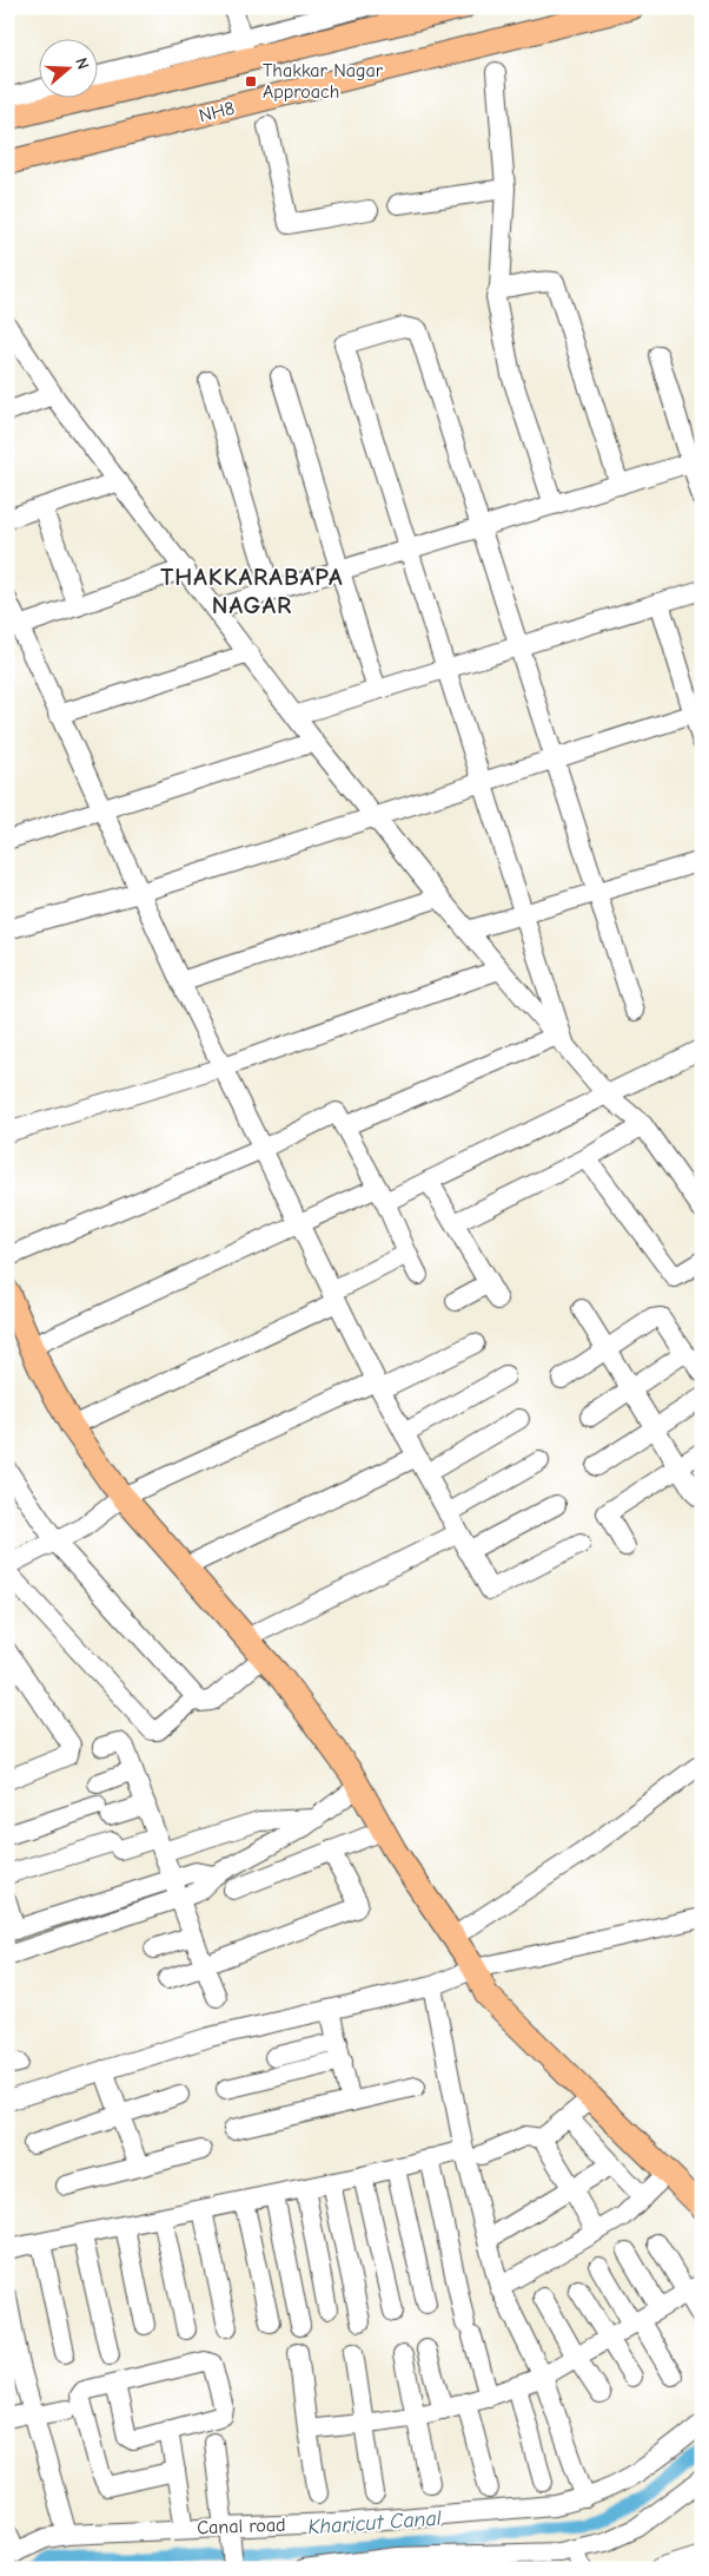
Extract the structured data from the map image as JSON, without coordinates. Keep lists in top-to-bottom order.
{
  "streets": {
    "main road": ["NH8"],
    "street": ["Canal road"]
  },
  "districts": ["THAKKARABAPA NAGAR"],
  "water": ["Kharicut Canal"],
  "places": {
    "transit": ["Thakkar Nagar Approach"]
  },
  "north": "right"
}
